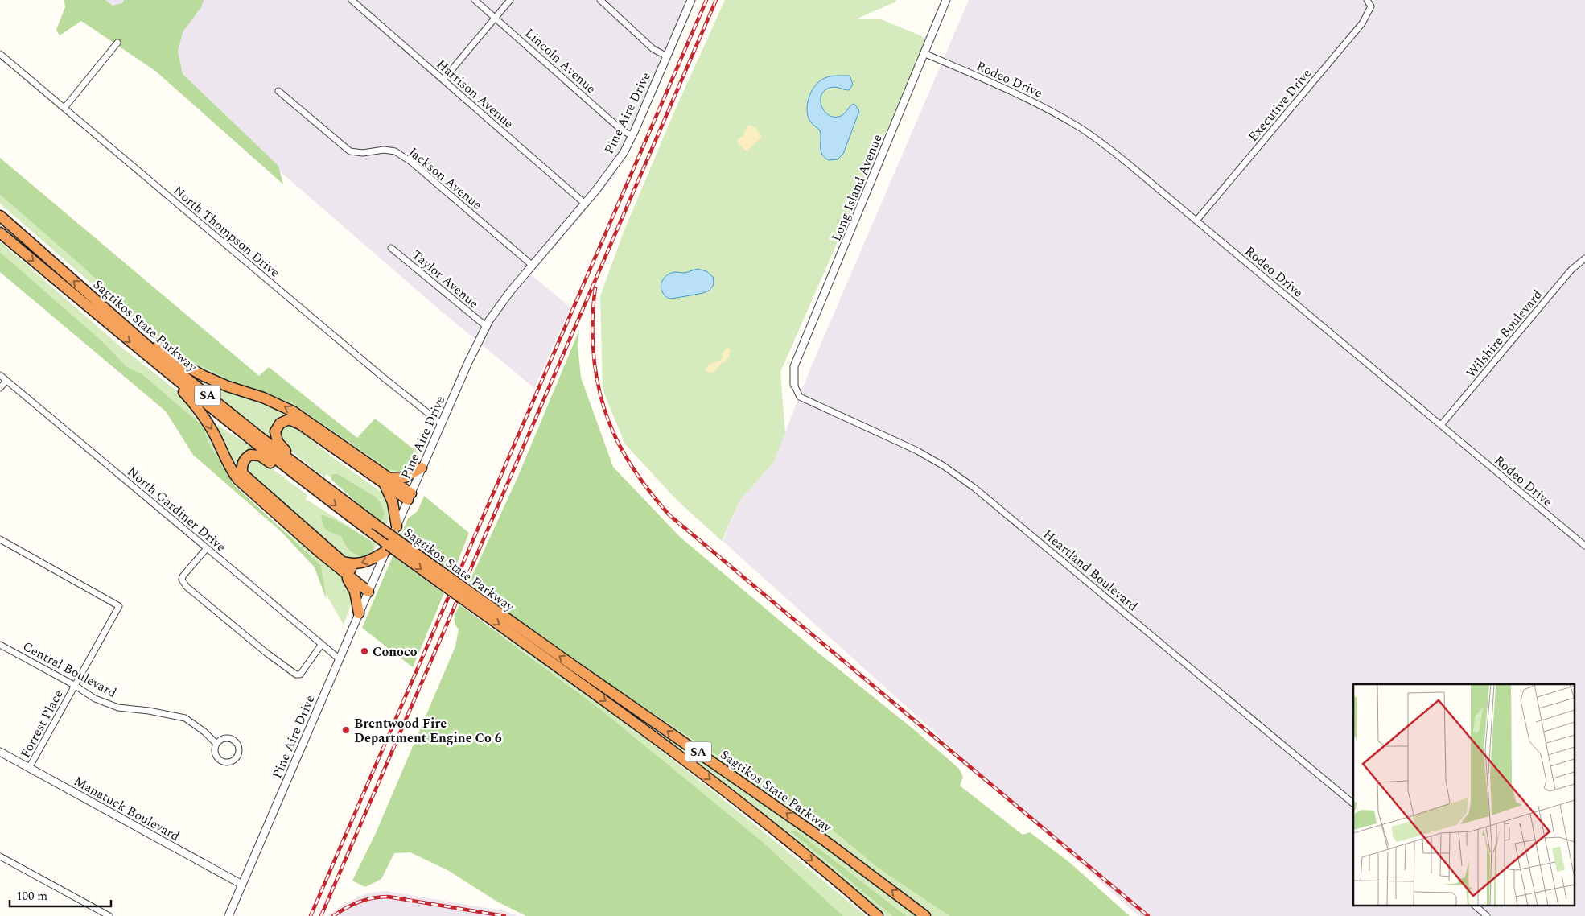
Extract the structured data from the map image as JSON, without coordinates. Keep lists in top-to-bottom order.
{
  "streets": {
    "highway": ["Sagtikos State Parkway", "SA"],
    "street": [
      "Lincoln Avenue",
      "Rodeo Drive",
      "Harrison Avenue",
      "Executive Drive",
      "Pine Aire Drive",
      "Jackson Avenue",
      "Long Island Avenue",
      "North Thompson Drive",
      "Taylor Avenue",
      "Wilshire Boulevard",
      "North Gardiner Drive",
      "Heartland Boulevard",
      "Central Boulevard",
      "Forrest Place",
      "Manatuck Boulevard"
    ]
  },
  "crossings": [
    ["Lincoln Avenue", "Pine Aire Drive"],
    ["Rodeo Drive", "Executive Drive"],
    ["Rodeo Drive", "Long Island Avenue"],
    ["Rodeo Drive", "Wilshire Boulevard"],
    ["Harrison Avenue", "Pine Aire Drive"],
    ["Pine Aire Drive", "Jackson Avenue"],
    ["Pine Aire Drive", "North Thompson Drive"],
    ["Pine Aire Drive", "Taylor Avenue"],
    ["Pine Aire Drive", "North Gardiner Drive"],
    ["Pine Aire Drive", "Manatuck Boulevard"],
    ["Long Island Avenue", "Heartland Boulevard"],
    ["Central Boulevard", "Forrest Place"],
    ["Forrest Place", "Manatuck Boulevard"]
  ],
  "places": ["Conoco", "Brentwood Fire Department Engine Co 6"],
  "scale_bar": "100 m"
}
